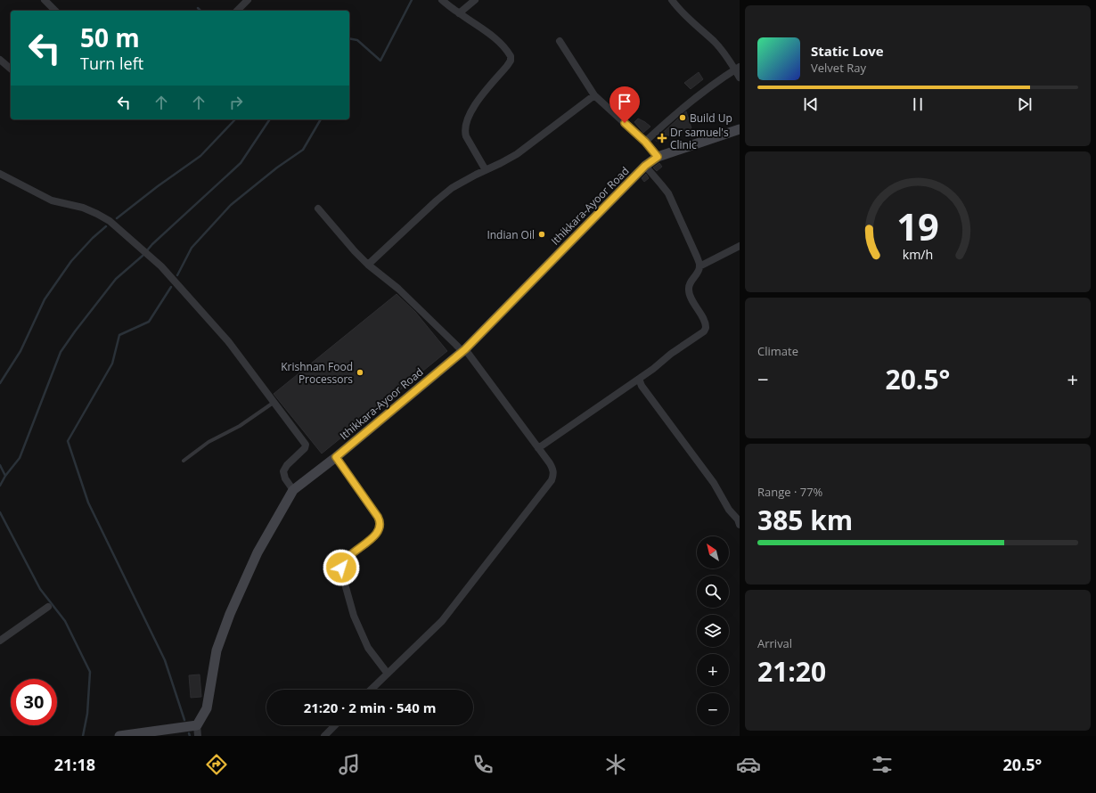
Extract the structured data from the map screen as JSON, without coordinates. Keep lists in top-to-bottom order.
{
  "streets": {
    "main road": ["Ithikkara-Ayoor Road"]
  },
  "places": {
    "other": ["Build Up", "Indian Oil", "Krishnan Food Processors"],
    "health": ["Dr samuel's Clinic"]
  },
  "north": "top left",
  "page": {
    "turn": ["50 m", "Turn left"],
    "song": ["Static Love", "Velvet Ray"],
    "tile": [
      "Climate",
      ["Range · 77%", "385 km"],
      ["Arrival", "21:20"]
    ],
    "heat": ["−", "20.5°", "+"],
    "map_buttons": ["+", "−"],
    "limit": "30",
    "trip": "21:20 · 2 min · 540 m",
    "tabs": ["21:18", "20.5°"],
    "gauge": ["19", "km/h"]
  }
}
